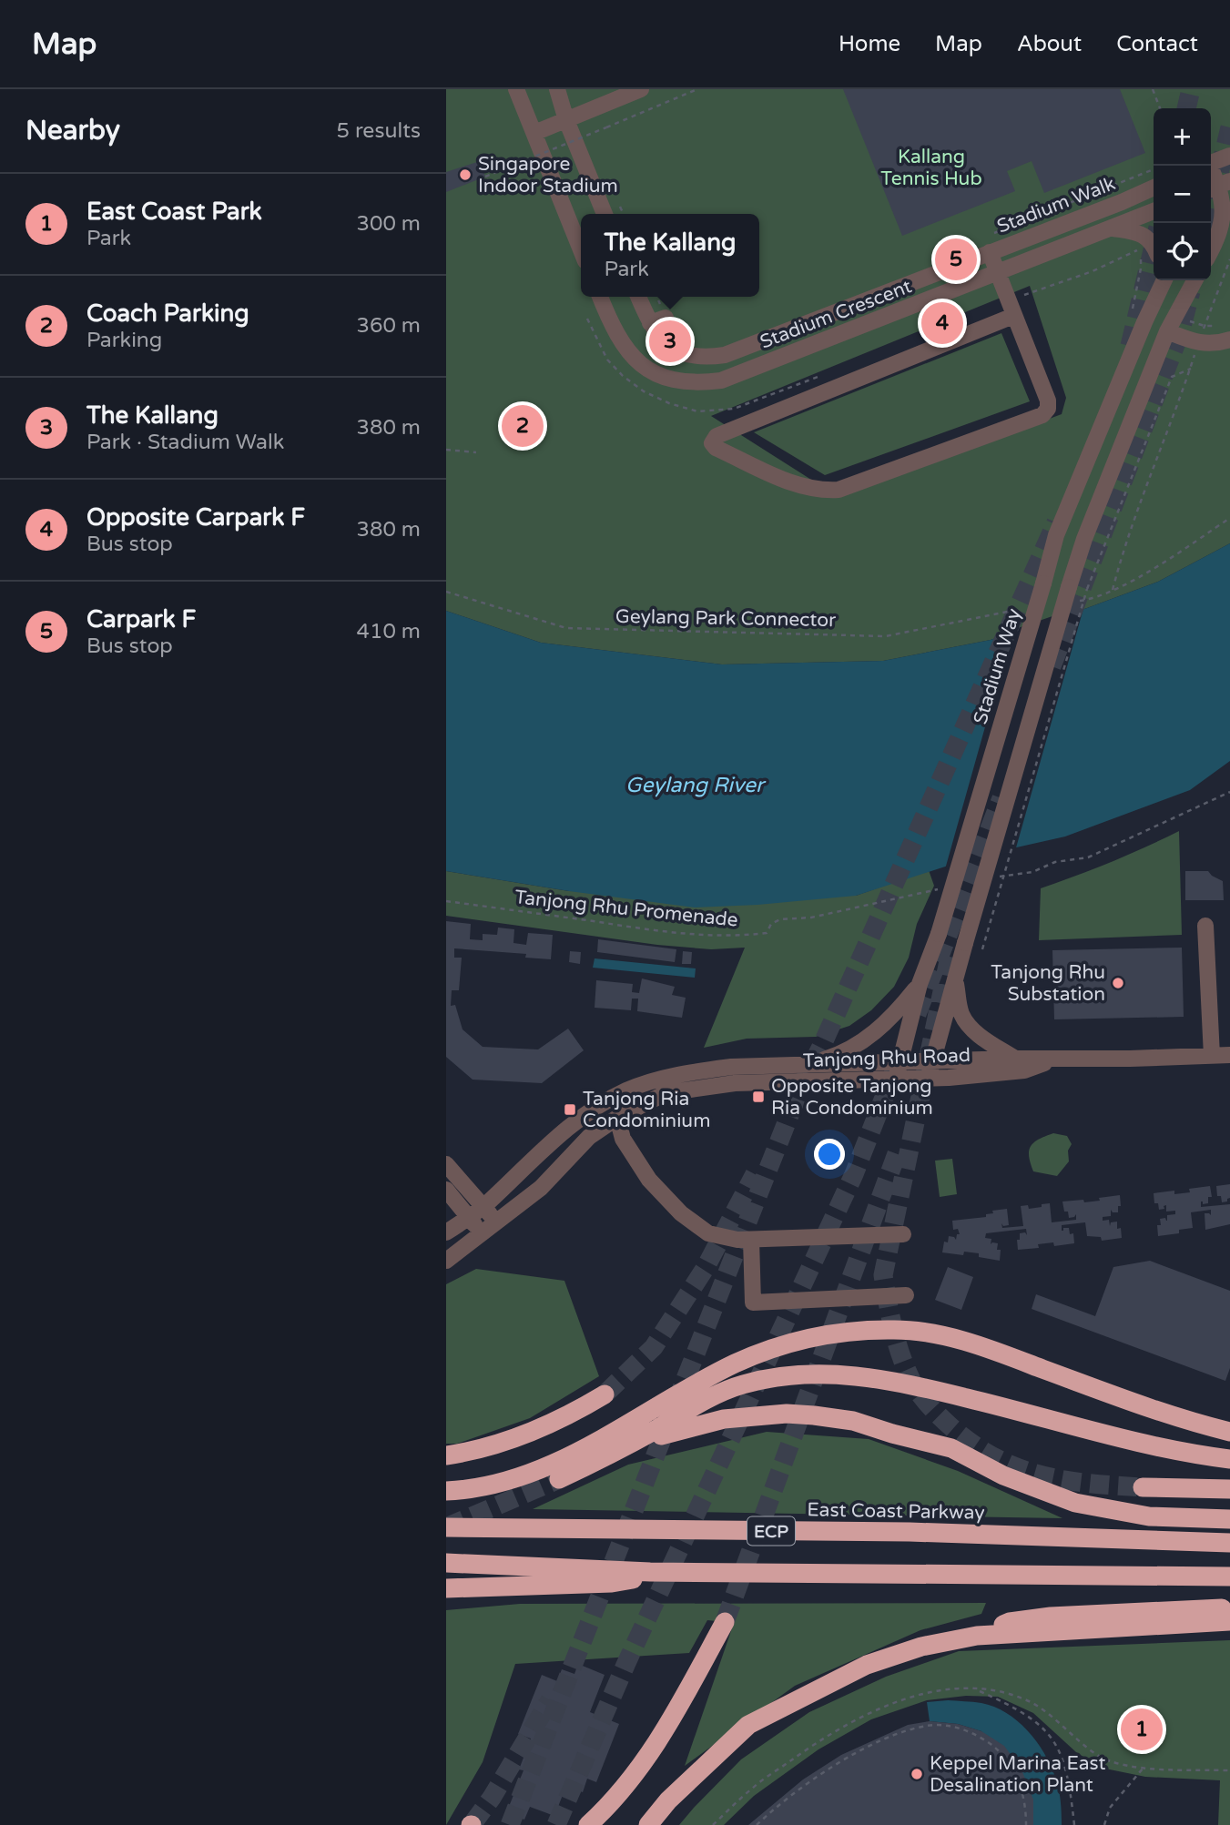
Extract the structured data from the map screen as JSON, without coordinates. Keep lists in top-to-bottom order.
{
  "streets": {
    "highway": ["East Coast Parkway", "ECP"],
    "street": [
      "Stadium Walk",
      "Stadium Crescent",
      "Stadium Way",
      "Tanjong Rhu Road"
    ],
    "path": ["Geylang Park Connector", "Tanjong Rhu Promenade"]
  },
  "crossings": [
    ["Stadium Way", "Tanjong Rhu Road"]
  ],
  "water": ["Geylang River"],
  "parks": ["Kallang Tennis Hub"],
  "places": {
    "other": ["Singapore Indoor Stadium", "Tanjong Rhu Substation", "Keppel Marina East Desalination Plant"],
    "transit": ["Opposite Tanjong Ria Condominium", "Tanjong Ria Condominium"]
  },
  "page": {
    "header": "Map",
    "nav": [
      "Home",
      "Map",
      "About",
      "Contact"
    ],
    "heading": ["Nearby", "5 results"],
    "map_buttons": ["+", "−"],
    "list": [
      {
        "mark": "1",
        "name": "East Coast Park",
        "note": "Park",
        "value": "300 m"
      },
      {
        "mark": "2",
        "name": "Coach Parking",
        "note": "Parking",
        "value": "360 m"
      },
      {
        "mark": "3",
        "name": "The Kallang",
        "note": "Park · Stadium Walk",
        "value": "380 m"
      },
      {
        "mark": "4",
        "name": "Opposite Carpark F",
        "note": "Bus stop",
        "value": "380 m"
      },
      {
        "mark": "5",
        "name": "Carpark F",
        "note": "Bus stop",
        "value": "410 m"
      }
    ],
    "popup": ["The Kallang", "Park"],
    "pins": [
      "5",
      "4",
      "3",
      "2",
      "1"
    ]
  }
}
